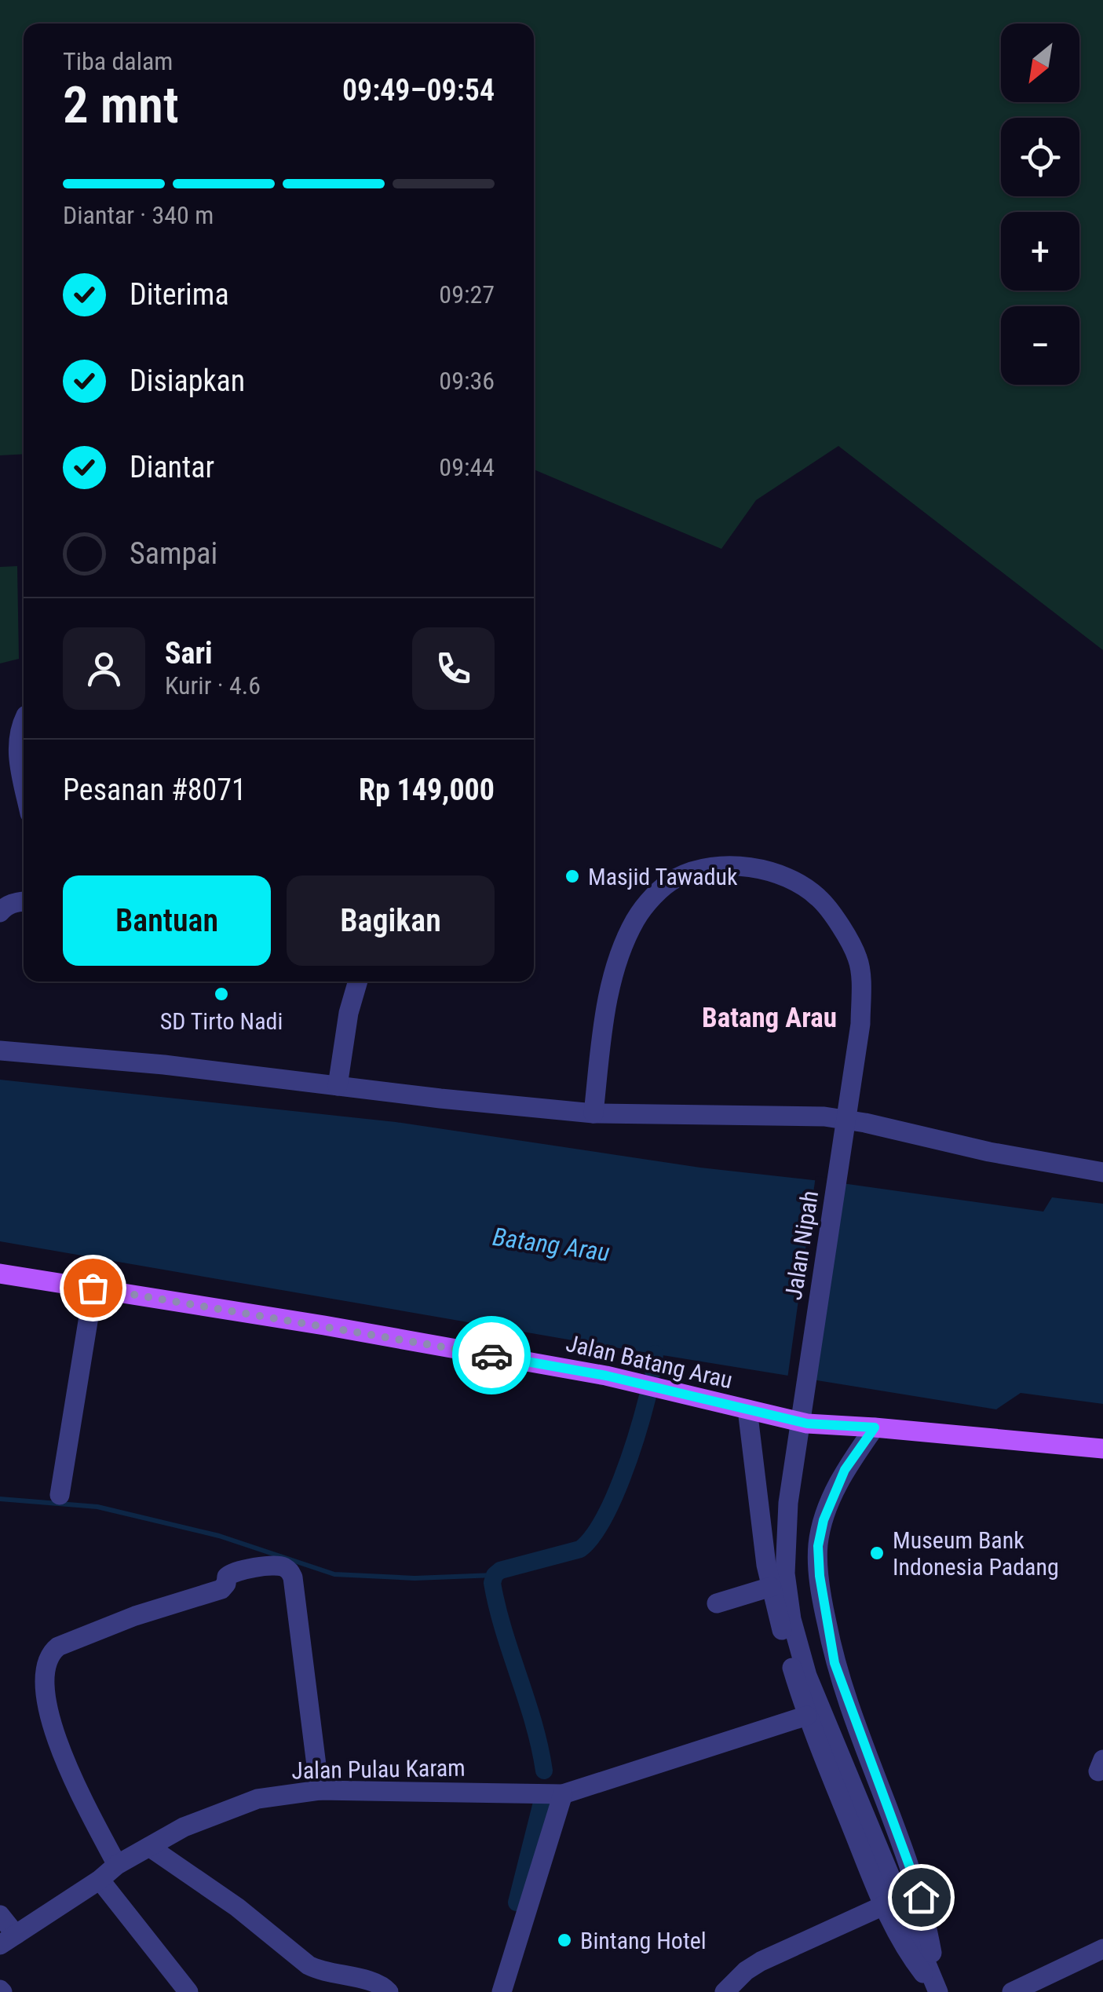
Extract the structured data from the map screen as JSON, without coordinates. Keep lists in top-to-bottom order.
{
  "streets": {
    "main road": ["Jalan Batang Arau"],
    "street": ["Jalan Nipah", "Jalan Pulau Karam"]
  },
  "crossings": [
    ["Jalan Nipah", "Jalan Batang Arau"],
    ["Jalan Nipah", "Jalan Pulau Karam"]
  ],
  "districts": ["Batang Arau"],
  "water": ["Batang Arau"],
  "places": [
    "Masjid Tawaduk",
    "SD Tirto Nadi",
    "Museum Bank Indonesia Padang",
    "Bintang Hotel"
  ],
  "north": "bottom left",
  "page": {
    "map_buttons": ["+", "−"],
    "heading": ["2 mnt", "Tiba dalam", "09:49–09:54"],
    "panel": [
      "Sari",
      "Kurir · 4.6",
      "Pesanan #8071",
      "Rp 149,000"
    ],
    "bar": "Diantar · 340 m",
    "list": [
      ["Diterima", "09:27"],
      ["Disiapkan", "09:36"],
      ["Diantar", "09:44"],
      "Sampai"
    ],
    "buttons": ["Bantuan", "Bagikan"]
  }
}
